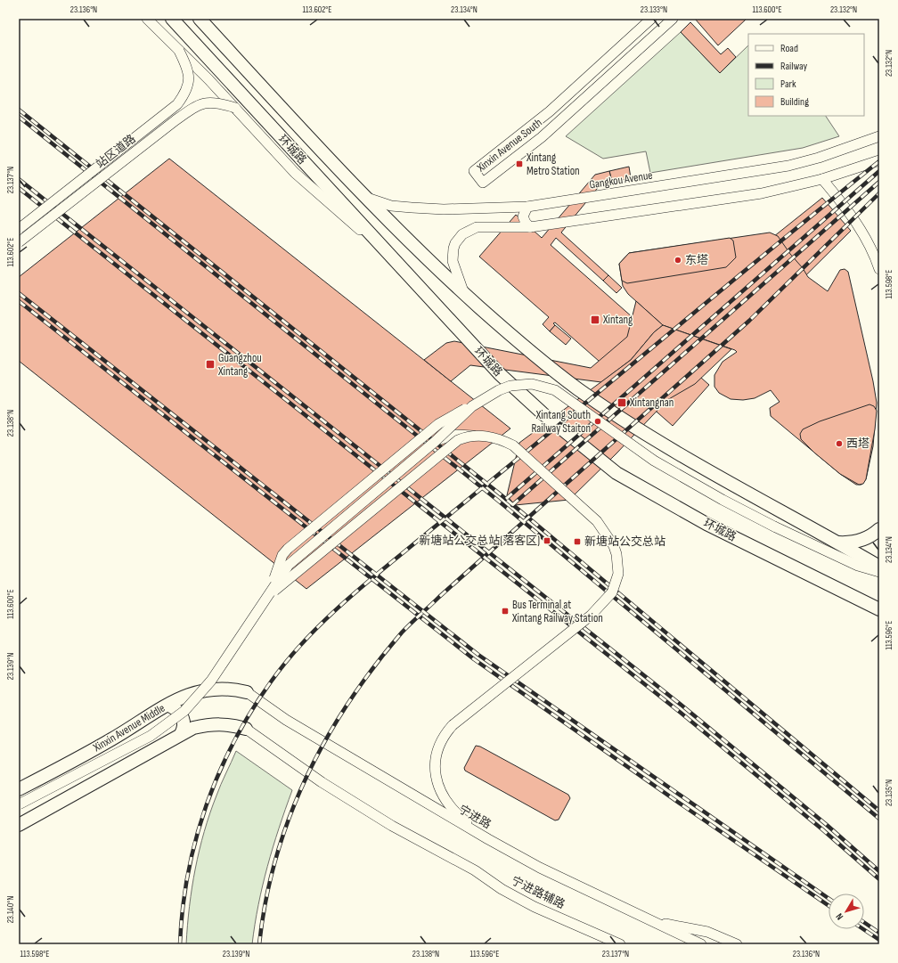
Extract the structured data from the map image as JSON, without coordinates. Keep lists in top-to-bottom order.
{
  "streets": {
    "main road": ["环城路", "Xinxin Avenue Middle"],
    "street": [
      "Xinxin Avenue South",
      "站区道路",
      "Gangkou Avenue",
      "宁进路",
      "宁进路辅路"
    ]
  },
  "crossings": [
    ["环城路", "Gangkou Avenue"],
    ["Xinxin Avenue Middle", "宁进路"]
  ],
  "places": {
    "transit": [
      "Xintang Metro Station",
      "Xintang",
      "Guangzhou Xintang",
      "Xintangnan",
      "新塘站公交总站(落客区)",
      "新塘站公交总站",
      "Bus Terminal at Xintang Railway Station"
    ],
    "other": ["东塔", "Xintang South Railway Staiton", "西塔"]
  },
  "legend": [
    "Road",
    "Railway",
    "Park",
    "Building"
  ],
  "north": "bottom left",
  "coordinates": [
    "23.136°N",
    "113.602°E",
    "23.134°N",
    "23.133°N",
    "113.600°E",
    "23.132°N",
    "23.137°N",
    "113.598°E",
    "23.138°N",
    "113.596°E",
    "23.139°N",
    "23.135°N",
    "23.140°N"
  ]
}
